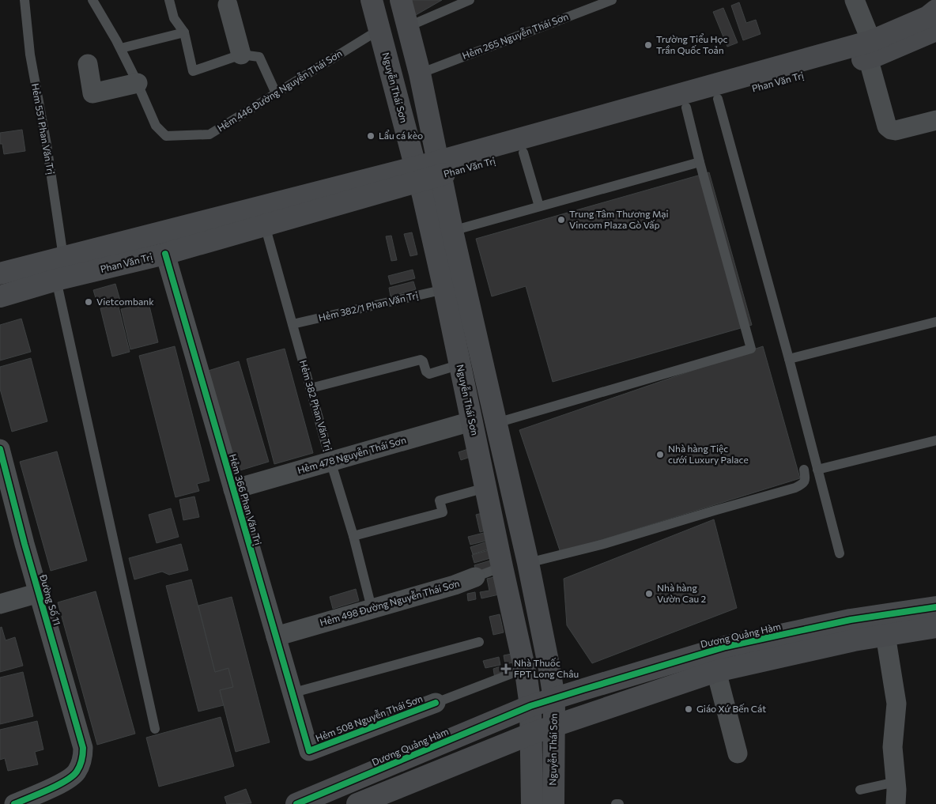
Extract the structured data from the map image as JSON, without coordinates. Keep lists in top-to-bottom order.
{
  "streets": {
    "main road": ["Phan Văn Trị", "Nguyễn Thái Sơn", "Dương Quảng Hàm"],
    "street": [
      "Hẻm 478 Nguyễn Thái Sơn",
      "Hẻm 366 Phan Văn Trị",
      "Đường Số 11",
      "Hẻm 498 Đường Nguyễn Thái Sơn",
      "Hẻm 508 Nguyễn Thái Sơn"
    ],
    "lane": [
      "Hẻm 265 Nguyễn Thái Sơn",
      "Hẻm 446 Đường Nguyễn Thái Sơn",
      "Hẻm 551 Phan Văn Trị",
      "Hẻm 382/1 Phan Văn Trị",
      "Hẻm 382 Phan Văn Trị"
    ]
  },
  "crossings": [
    ["Hẻm 265 Nguyễn Thái Sơn", "Nguyễn Thái Sơn"],
    ["Phan Văn Trị", "Nguyễn Thái Sơn"],
    ["Phan Văn Trị", "Hẻm 382 Phan Văn Trị"],
    ["Phan Văn Trị", "Hẻm 366 Phan Văn Trị"],
    ["Nguyễn Thái Sơn", "Hẻm 446 Đường Nguyễn Thái Sơn"],
    ["Nguyễn Thái Sơn", "Hẻm 382/1 Phan Văn Trị"],
    ["Nguyễn Thái Sơn", "Hẻm 478 Nguyễn Thái Sơn"],
    ["Nguyễn Thái Sơn", "Hẻm 498 Đường Nguyễn Thái Sơn"],
    ["Nguyễn Thái Sơn", "Dương Quảng Hàm"],
    ["Nguyễn Thái Sơn", "Hẻm 508 Nguyễn Thái Sơn"],
    ["Hẻm 382/1 Phan Văn Trị", "Hẻm 382 Phan Văn Trị"],
    ["Hẻm 382 Phan Văn Trị", "Hẻm 478 Nguyễn Thái Sơn"],
    ["Hẻm 382 Phan Văn Trị", "Hẻm 498 Đường Nguyễn Thái Sơn"],
    ["Hẻm 478 Nguyễn Thái Sơn", "Hẻm 366 Phan Văn Trị"],
    ["Hẻm 366 Phan Văn Trị", "Hẻm 498 Đường Nguyễn Thái Sơn"],
    ["Hẻm 366 Phan Văn Trị", "Hẻm 508 Nguyễn Thái Sơn"]
  ],
  "places": {
    "other": [
      "Trường Tiểu Học Trần Quốc Toản",
      "Lẩu cá kèo",
      "Trung Tâm Thương Mại Vincom Plaza Gò Vấp",
      "Vietcombank",
      "Nhà hàng Tiệc cưới Luxury Palace",
      "Nhà hàng Vườn Cau 2",
      "Giáo Xứ Bến Cát"
    ],
    "health": ["Nhà Thuốc FPT Long Châu"]
  }
}
